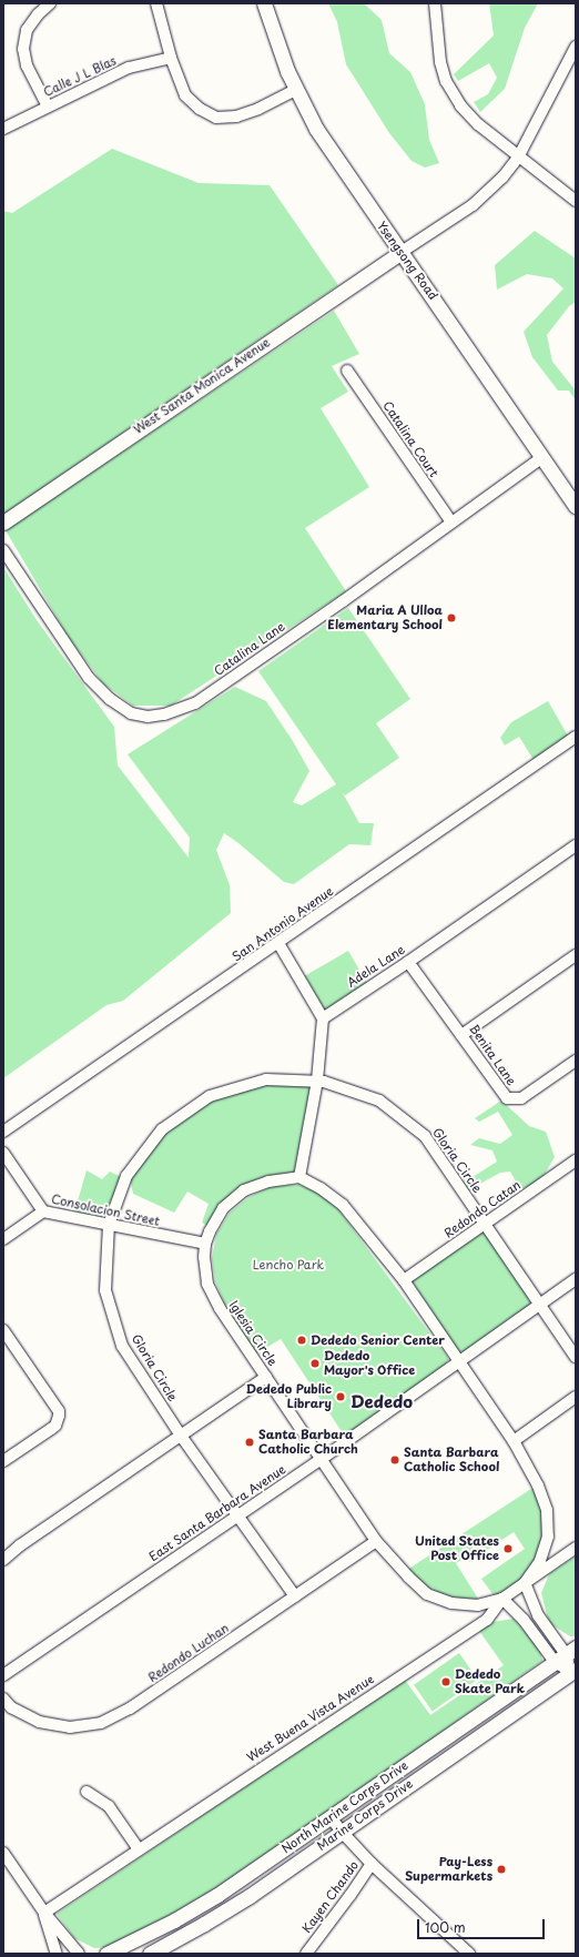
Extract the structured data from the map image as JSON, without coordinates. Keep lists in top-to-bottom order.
{
  "streets": {
    "main road": [
      "Ysengsong Road",
      "West Santa Monica Avenue",
      "North Marine Corps Drive",
      "Marine Corps Drive"
    ],
    "street": [
      "Calle J L Blas",
      "Catalina Court",
      "Catalina Lane",
      "San Antonio Avenue",
      "Adela Lane",
      "Benita Lane",
      "Gloria Circle",
      "Redondo Catan",
      "Consolacion Street",
      "Iglesia Circle",
      "East Santa Barbara Avenue",
      "Redondo Luchan",
      "West Buena Vista Avenue",
      "Kayen Chando"
    ]
  },
  "crossings": [
    ["Ysengsong Road", "West Santa Monica Avenue"],
    ["Ysengsong Road", "Catalina Lane"],
    ["Catalina Court", "Catalina Lane"],
    ["Adela Lane", "Benita Lane"],
    ["Gloria Circle", "Redondo Catan"],
    ["Gloria Circle", "Consolacion Street"],
    ["Gloria Circle", "East Santa Barbara Avenue"],
    ["Gloria Circle", "Redondo Luchan"],
    ["Redondo Catan", "Iglesia Circle"],
    ["Consolacion Street", "Iglesia Circle"],
    ["Iglesia Circle", "East Santa Barbara Avenue"],
    ["Iglesia Circle", "Redondo Luchan"],
    ["Iglesia Circle", "West Buena Vista Avenue"],
    ["North Marine Corps Drive", "Kayen Chando"],
    ["Marine Corps Drive", "Kayen Chando"]
  ],
  "districts": ["Dededo"],
  "parks": ["Lencho Park"],
  "places": [
    "Maria A Ulloa Elementary School",
    "Dededo Senior Center",
    "Dededo Mayor's Office",
    "Dededo Public Library",
    "Santa Barbara Catholic Church",
    "Santa Barbara Catholic School",
    "United States Post Office",
    "Dededo Skate Park",
    "Pay-Less Supermarkets"
  ],
  "scale_bar": "100 m"
}
